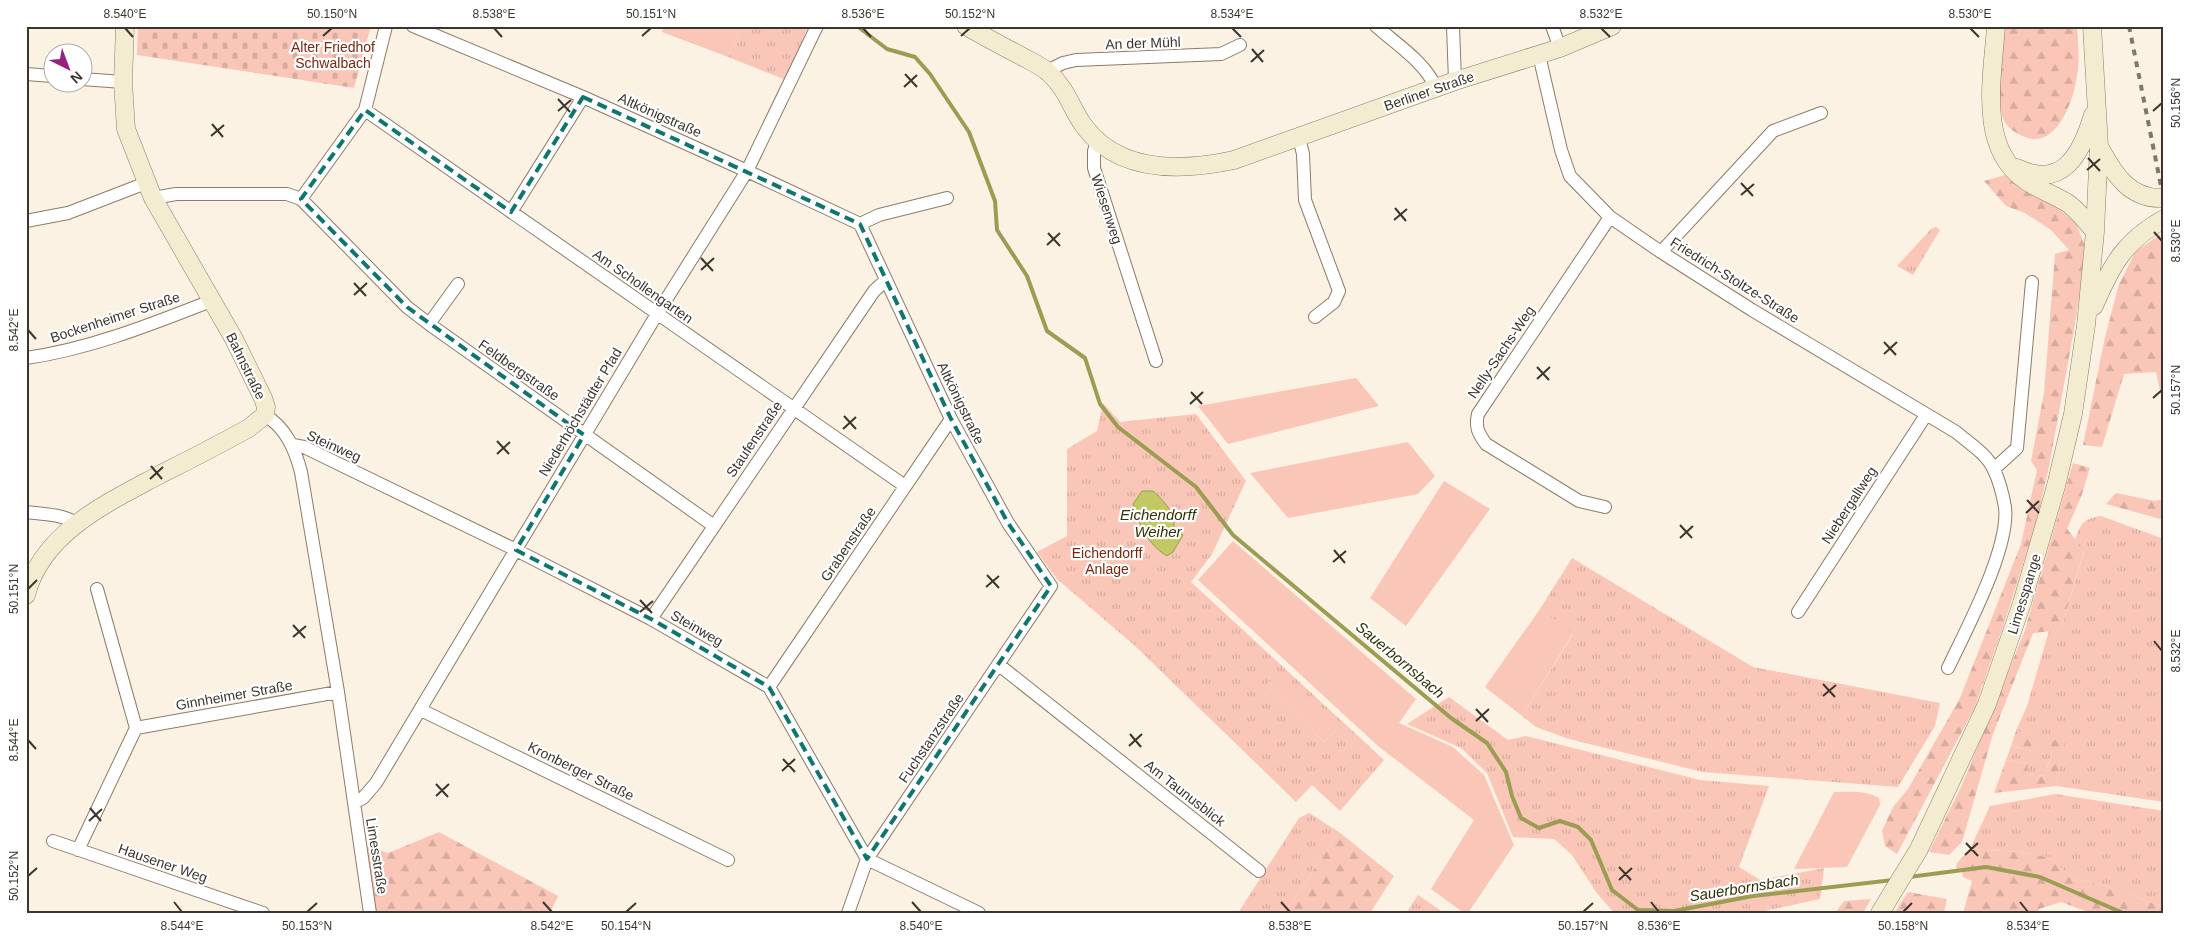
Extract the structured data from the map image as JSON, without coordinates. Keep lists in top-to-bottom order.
{
  "streets": {
    "main road": ["Berliner Straße", "Bahnstraße", "Limesspange"],
    "street": [
      "An der Mühl",
      "Altkönigstraße",
      "Wiesenweg",
      "Friedrich-Stoltze-Straße",
      "Am Schollengarten",
      "Bockenheimer Straße",
      "Nelly-Sachs-Weg",
      "Feldbergstraße",
      "Niederhöchstädter Pfad",
      "Staufenstraße",
      "Steinweg",
      "Niebergallweg",
      "Grabenstraße",
      "Ginnheimer Straße",
      "Fuchstanzstraße",
      "Kronberger Straße",
      "Am Taunusblick",
      "Limesstraße",
      "Hausener Weg"
    ]
  },
  "crossings": [
    ["Berliner Straße", "Wiesenweg"],
    ["Berliner Straße", "Friedrich-Stoltze-Straße"],
    ["Altkönigstraße", "Niederhöchstädter Pfad"],
    ["Altkönigstraße", "Staufenstraße"],
    ["Altkönigstraße", "Grabenstraße"],
    ["Altkönigstraße", "Fuchstanzstraße"],
    ["Friedrich-Stoltze-Straße", "Nelly-Sachs-Weg"],
    ["Friedrich-Stoltze-Straße", "Niebergallweg"],
    ["Am Schollengarten", "Niederhöchstädter Pfad"],
    ["Am Schollengarten", "Staufenstraße"],
    ["Am Schollengarten", "Grabenstraße"],
    ["Bockenheimer Straße", "Bahnstraße"],
    ["Bahnstraße", "Niederhöchstädter Pfad"],
    ["Bahnstraße", "Steinweg"],
    ["Bahnstraße", "Ginnheimer Straße"],
    ["Bahnstraße", "Limesstraße"],
    ["Feldbergstraße", "Niederhöchstädter Pfad"],
    ["Feldbergstraße", "Staufenstraße"],
    ["Niederhöchstädter Pfad", "Steinweg"],
    ["Niederhöchstädter Pfad", "Kronberger Straße"],
    ["Niederhöchstädter Pfad", "Limesstraße"],
    ["Staufenstraße", "Steinweg"],
    ["Steinweg", "Grabenstraße"],
    ["Fuchstanzstraße", "Am Taunusblick"]
  ],
  "water": ["Eichendorff Weiher", "Sauerbornsbach"],
  "parks": ["Alter Friedhof Schwalbach", "Eichendorff Anlage"],
  "north": "bottom right",
  "coordinates": [
    "8.540°E",
    "50.150°N",
    "8.538°E",
    "50.151°N",
    "8.536°E",
    "50.152°N",
    "8.534°E",
    "8.532°E",
    "8.530°E",
    "50.156°N",
    "8.542°E",
    "50.157°N",
    "8.544°E",
    "50.153°N",
    "50.154°N",
    "50.158°N"
  ]
}
